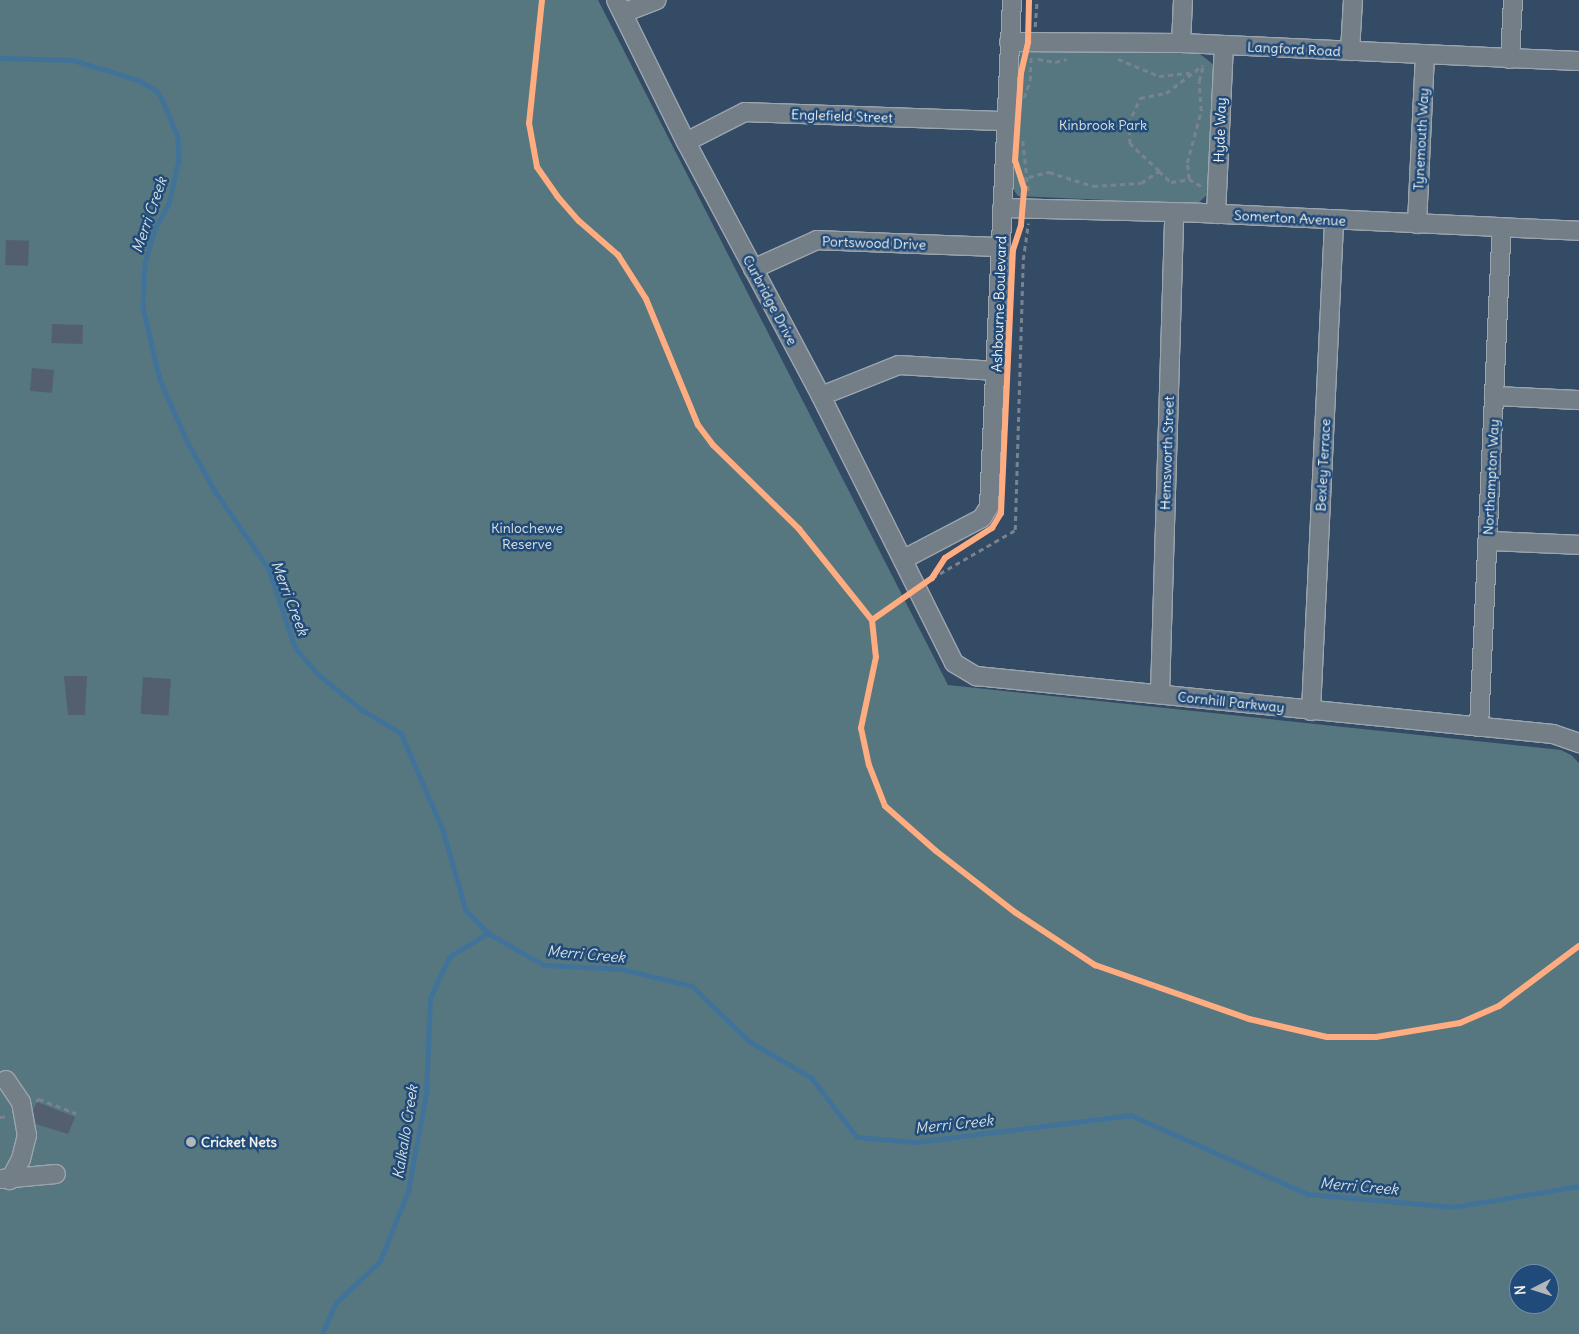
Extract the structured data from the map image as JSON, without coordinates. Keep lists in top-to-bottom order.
{
  "streets": {
    "street": [
      "Langford Road",
      "Englefield Street",
      "Hyde Way",
      "Tynemouth Way",
      "Somerton Avenue",
      "Portswood Drive",
      "Curbridge Drive",
      "Ashbourne Boulevard",
      "Hemsworth Street",
      "Bexley Terrace",
      "Northampton Way",
      "Cornhill Parkway"
    ]
  },
  "crossings": [
    ["Langford Road", "Hyde Way"],
    ["Langford Road", "Tynemouth Way"],
    ["Langford Road", "Ashbourne Boulevard"],
    ["Englefield Street", "Curbridge Drive"],
    ["Englefield Street", "Ashbourne Boulevard"],
    ["Hyde Way", "Somerton Avenue"],
    ["Tynemouth Way", "Somerton Avenue"],
    ["Somerton Avenue", "Ashbourne Boulevard"],
    ["Somerton Avenue", "Hemsworth Street"],
    ["Somerton Avenue", "Bexley Terrace"],
    ["Somerton Avenue", "Northampton Way"],
    ["Portswood Drive", "Curbridge Drive"],
    ["Portswood Drive", "Ashbourne Boulevard"],
    ["Curbridge Drive", "Ashbourne Boulevard"],
    ["Curbridge Drive", "Cornhill Parkway"],
    ["Hemsworth Street", "Cornhill Parkway"],
    ["Bexley Terrace", "Cornhill Parkway"],
    ["Northampton Way", "Cornhill Parkway"]
  ],
  "water": ["Merri Creek", "Kalkallo Creek"],
  "parks": ["Kinbrook Park", "Kinlochewe Reserve"],
  "places": ["Cricket Nets"],
  "north": "left"
}
